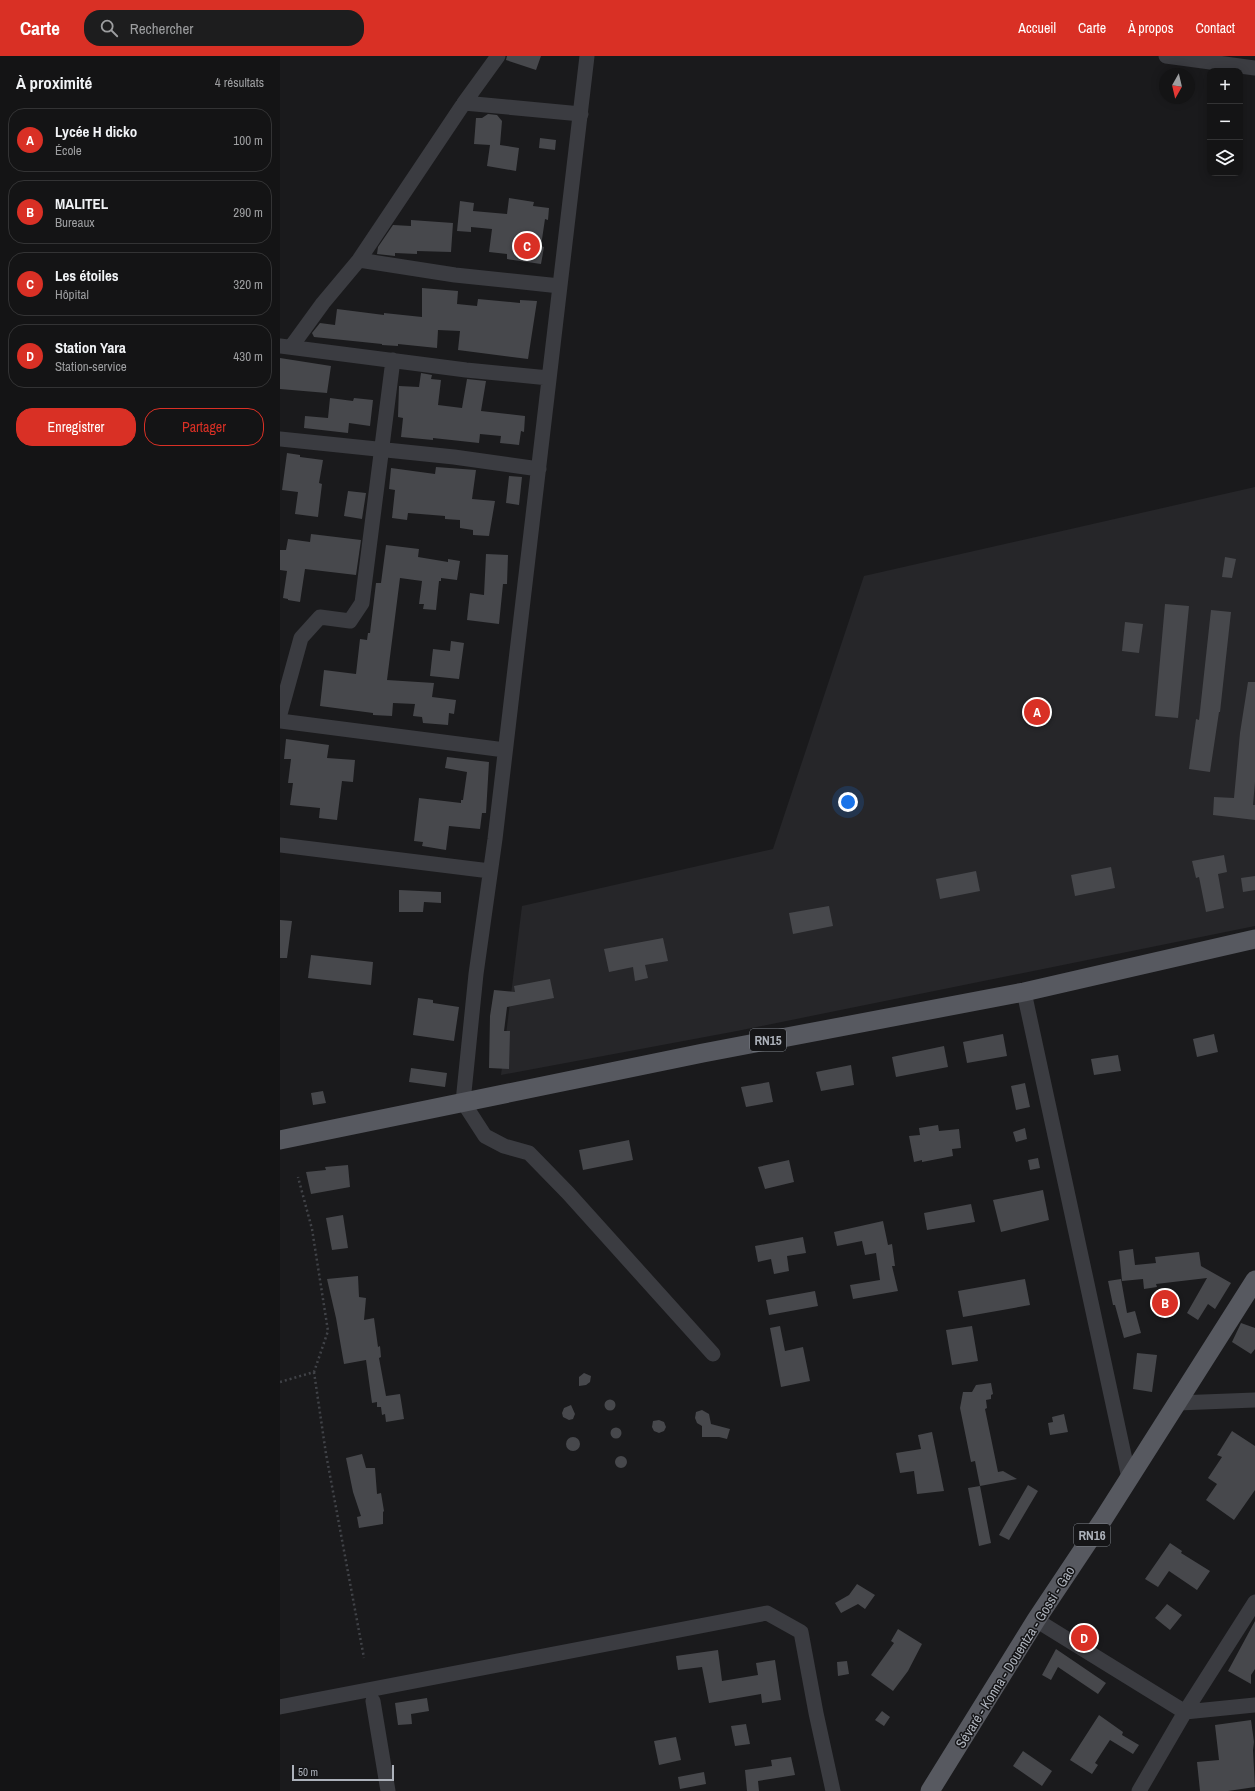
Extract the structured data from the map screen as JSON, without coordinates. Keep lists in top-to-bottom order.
{
  "streets": {
    "main road": ["RN15", "RN16", "Sévaré - Konna - Douentza - Gossi - Gao"]
  },
  "scale_bar": "50 m",
  "north": "bottom",
  "page": {
    "header": "Carte",
    "search": "Rechercher",
    "nav": [
      "Accueil",
      "Carte",
      "À propos",
      "Contact"
    ],
    "heading": ["À proximité", "4 résultats"],
    "map_buttons": ["+", "−"],
    "list": [
      {
        "mark": "A",
        "name": "Lycée H dicko",
        "note": "École",
        "value": "100 m"
      },
      {
        "mark": "B",
        "name": "MALITEL",
        "note": "Bureaux",
        "value": "290 m"
      },
      {
        "mark": "C",
        "name": "Les étoiles",
        "note": "Hôpital",
        "value": "320 m"
      },
      {
        "mark": "D",
        "name": "Station Yara",
        "note": "Station-service",
        "value": "430 m"
      }
    ],
    "pins": [
      "C",
      "A",
      "B",
      "D"
    ],
    "buttons": ["Enregistrer", "Partager"],
    "scale": "50 m"
  }
}
